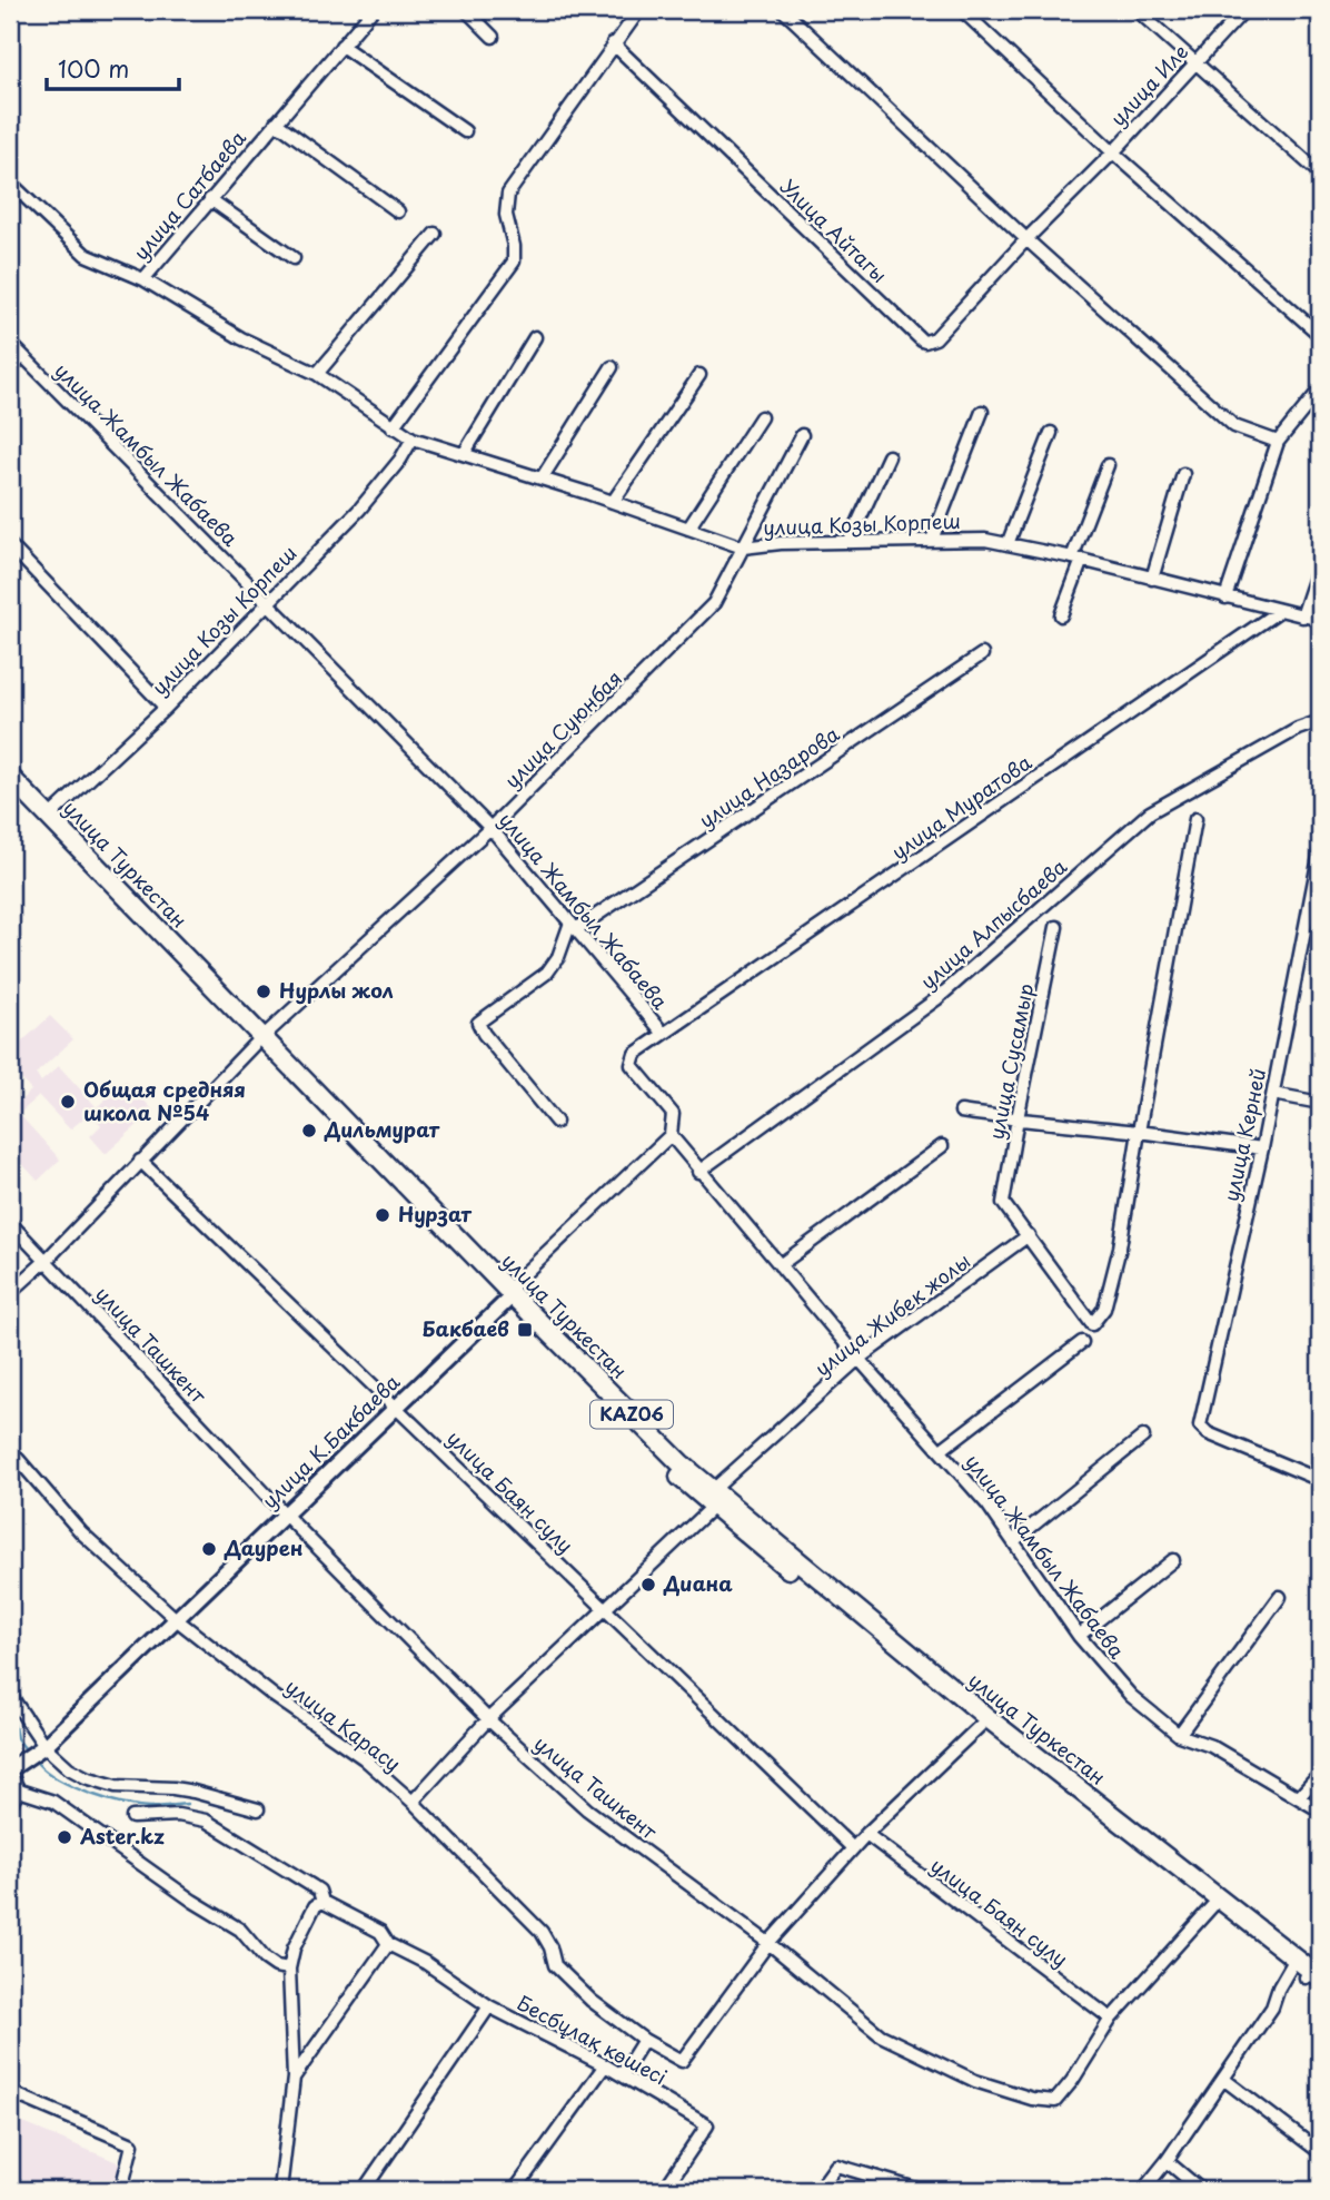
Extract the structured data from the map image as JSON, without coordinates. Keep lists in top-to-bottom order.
{
  "streets": {
    "highway": ["улица Туркестан", "KАZ06"],
    "street": [
      "улица Иле",
      "улица Сатбаева",
      "Улица Айтагы",
      "улица Жамбыл Жабаева",
      "улица Козы Корпеш",
      "улица Суюнбая",
      "улица Назарова",
      "улица Муратова",
      "улица Алпысбаева",
      "улица Сусамыр",
      "улица Керней",
      "улица Жибек жолы",
      "улица Ташкент",
      "улица К.Бакбаева",
      "улица Баян сулу",
      "улица Карасу",
      "Бесбұлақ көшесі"
    ]
  },
  "crossings": [
    ["улица Иле", "Улица Айтагы"],
    ["улица Сатбаева", "улица Козы Корпеш"],
    ["улица Жамбыл Жабаева", "улица Козы Корпеш"],
    ["улица Жамбыл Жабаева", "улица Суюнбая"],
    ["улица Жамбыл Жабаева", "улица Назарова"],
    ["улица Жамбыл Жабаева", "улица Муратова"],
    ["улица Жамбыл Жабаева", "улица Алпысбаева"],
    ["улица Жамбыл Жабаева", "улица Жибек жолы"],
    ["улица Жамбыл Жабаева", "улица К.Бакбаева"],
    ["улица Козы Корпеш", "улица Суюнбая"],
    ["улица Козы Корпеш", "улица Муратова"],
    ["улица Козы Корпеш", "улица Туркестан"],
    ["улица Суюнбая", "улица Туркестан"],
    ["улица Суюнбая", "улица Ташкент"],
    ["улица Суюнбая", "улица Баян сулу"],
    ["улица Туркестан", "улица Жибек жолы"],
    ["улица Туркестан", "улица Ташкент"],
    ["улица Туркестан", "улица К.Бакбаева"],
    ["улица Сусамыр", "улица Жибек жолы"],
    ["улица Жибек жолы", "улица Ташкент"],
    ["улица Жибек жолы", "улица Баян сулу"],
    ["улица Жибек жолы", "улица Карасу"],
    ["улица Ташкент", "улица К.Бакбаева"],
    ["улица Ташкент", "улица Баян сулу"],
    ["улица Ташкент", "улица Карасу"],
    ["улица К.Бакбаева", "улица Баян сулу"],
    ["улица К.Бакбаева", "улица Карасу"]
  ],
  "places": {
    "other": [
      "Нурлы жол",
      "Общая средняя школа №54",
      "Дильмурат",
      "Нурзат",
      "Даурен",
      "Диана",
      "Aster.kz"
    ],
    "transit": ["Бакбаев"]
  },
  "scale_bar": "100 m"
}
